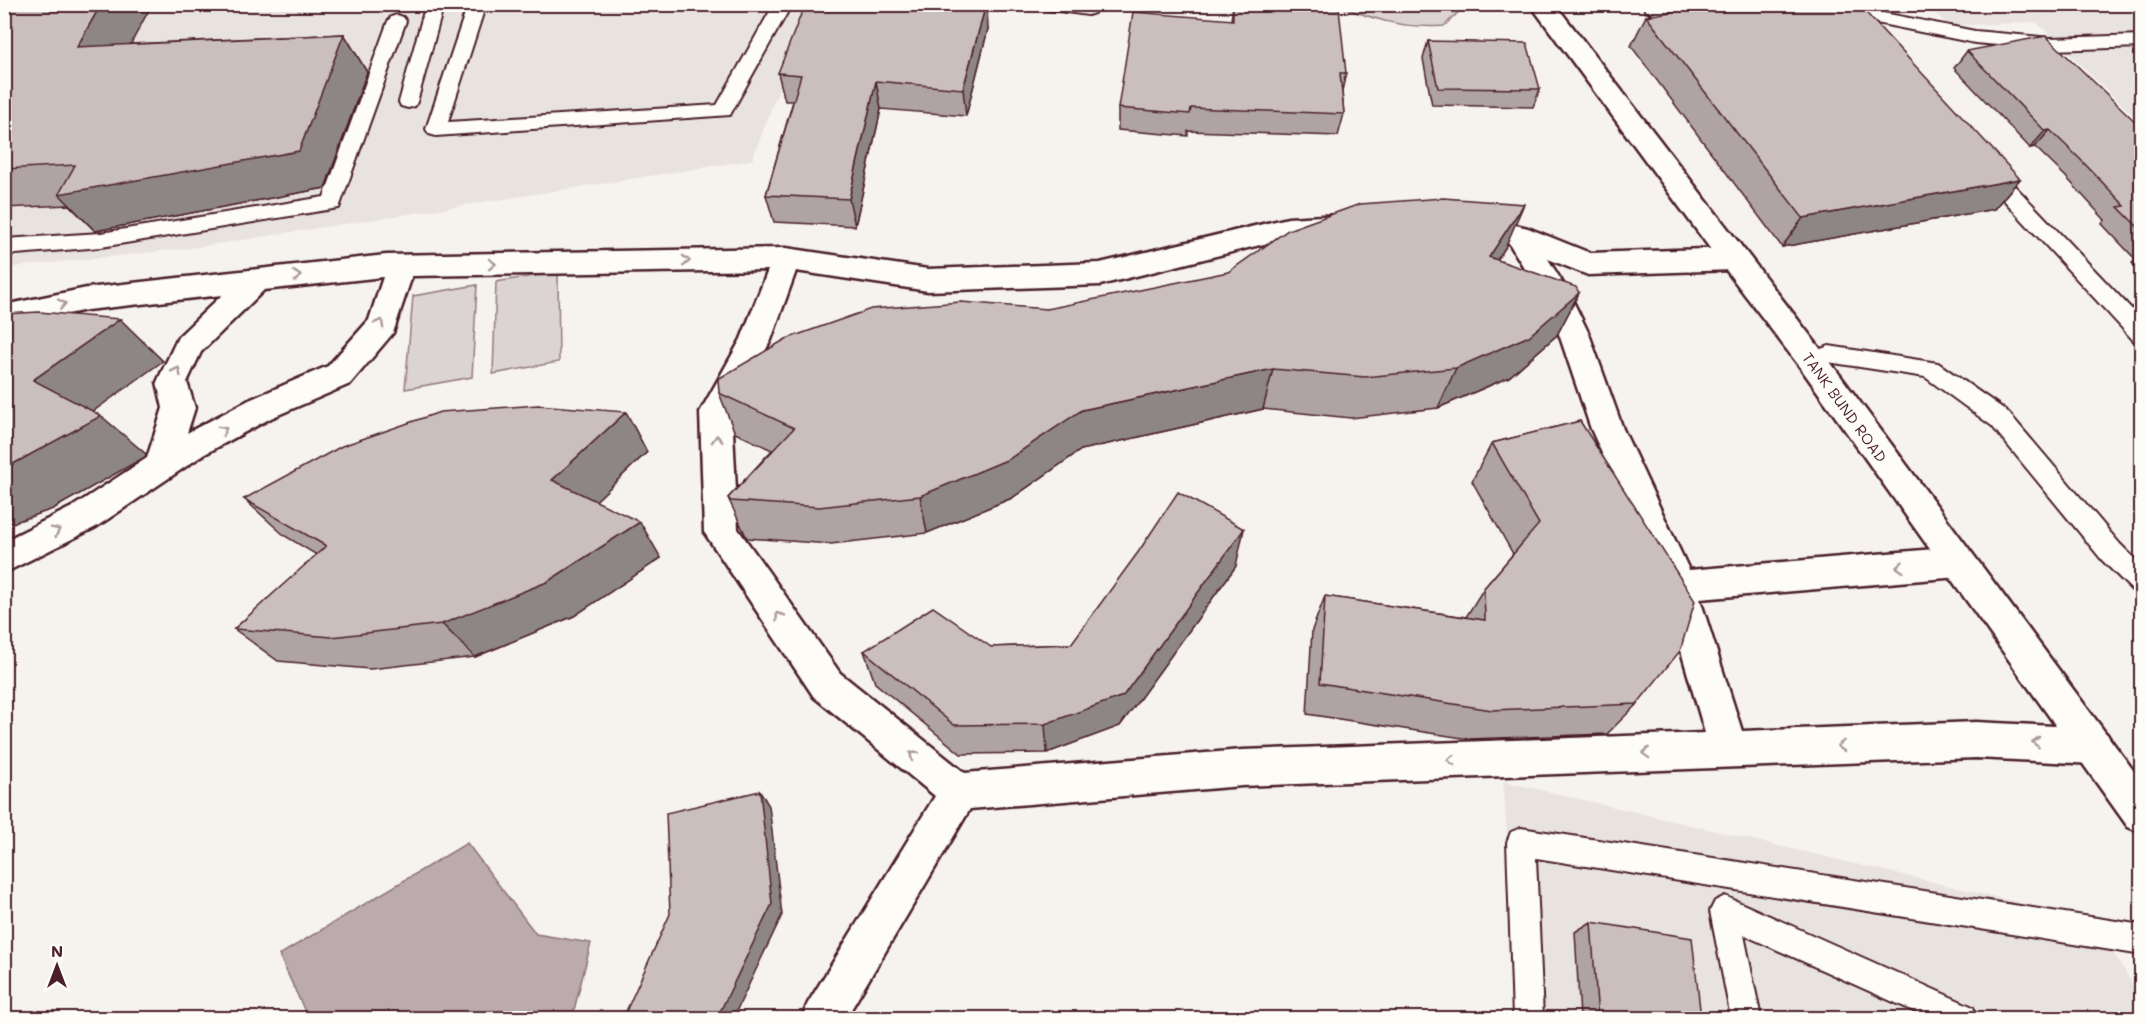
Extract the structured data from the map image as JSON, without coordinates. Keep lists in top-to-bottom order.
{
  "streets": {
    "street": ["TANK BUND ROAD"]
  },
  "north": "top"
}
